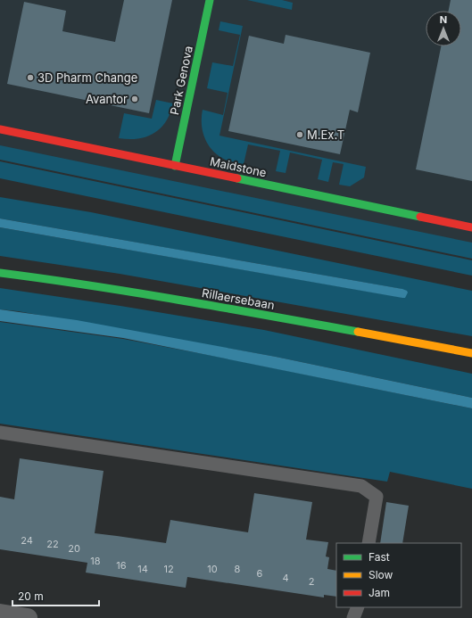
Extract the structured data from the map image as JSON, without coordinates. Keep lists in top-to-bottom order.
{
  "streets": {
    "street": ["Park Genova", "Maidstone", "Rillaersebaan"]
  },
  "crossings": [
    ["Park Genova", "Maidstone"]
  ],
  "places": ["3D Pharm Change", "Avantor", "M.Ex.T"],
  "house_numbers": [
    "24",
    "22",
    "20",
    "18",
    "16",
    "14",
    "12",
    "10",
    "8",
    "6",
    "4",
    "2"
  ],
  "legend": ["Fast", "Slow", "Jam"],
  "scale_bar": "20 m",
  "north": "top"
}
